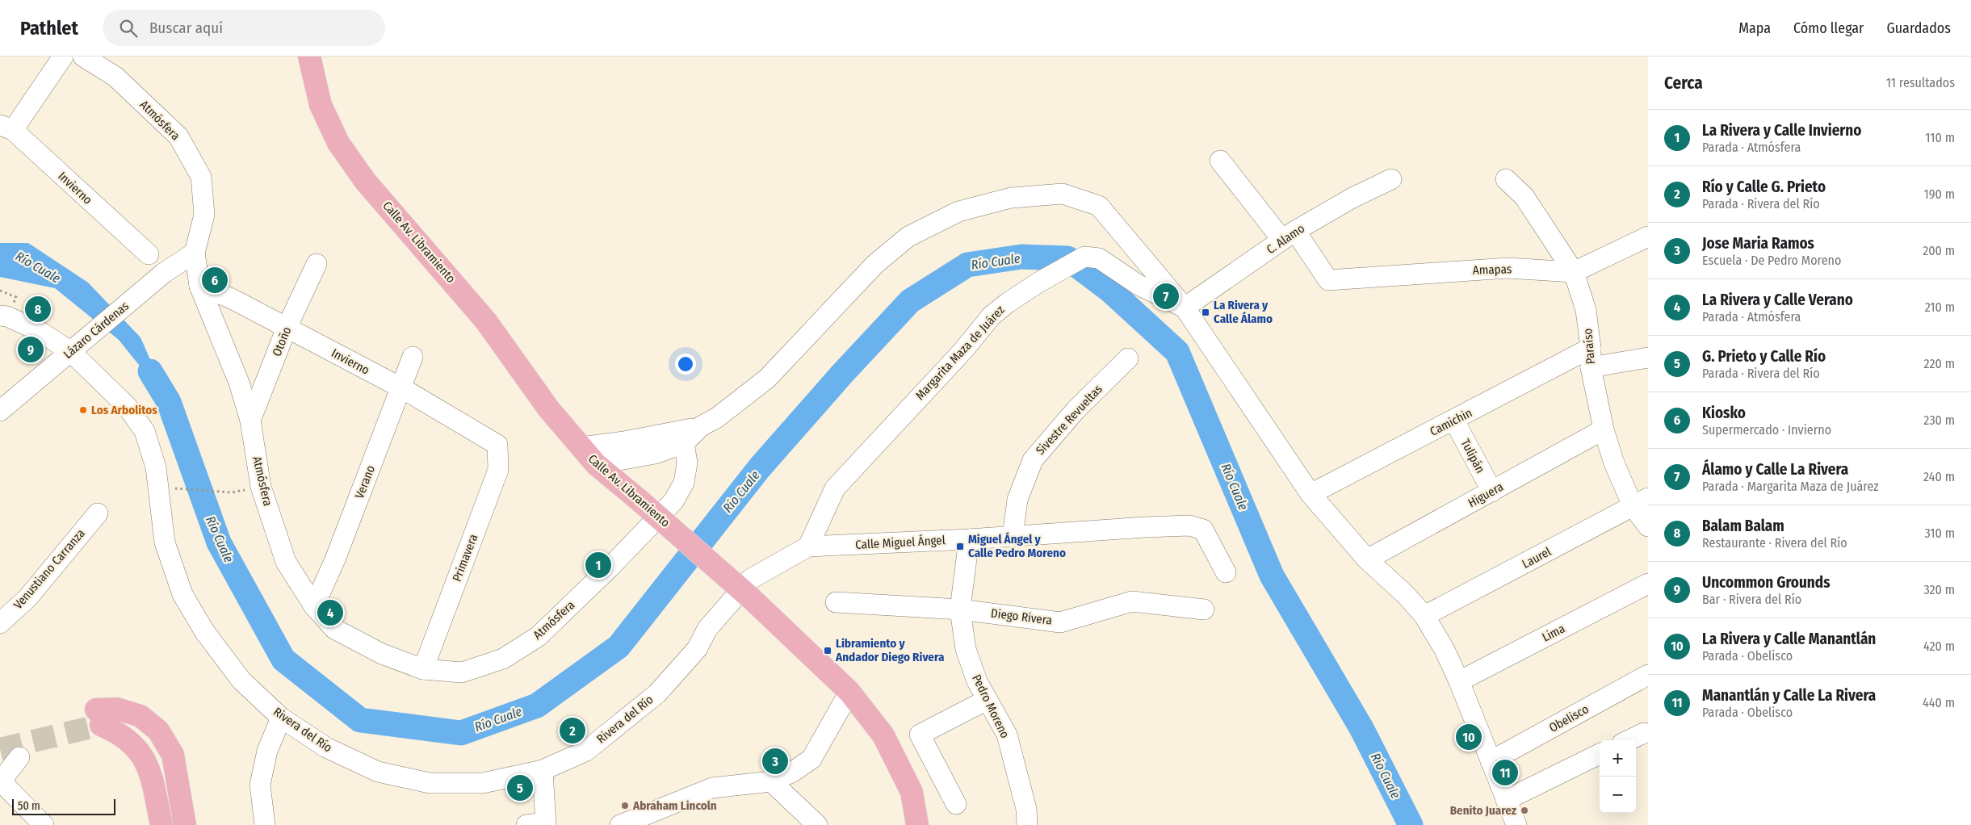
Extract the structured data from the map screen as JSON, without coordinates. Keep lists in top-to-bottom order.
{
  "streets": {
    "main road": ["Calle Av. Libramiento"],
    "street": [
      "Atmósfera",
      "Invierno",
      "C. Alamo",
      "Amapas",
      "Lázaro Cárdenas",
      "Otoño",
      "Paraíso",
      "Margarita Maza de Juárez",
      "Sivestre Revueltas",
      "Camichin",
      "Tulipán",
      "Verano",
      "Higuera",
      "Calle Miguel Ángel",
      "Primavera",
      "Laurel",
      "Venustiano Carranza",
      "Diego Rivera",
      "Lima",
      "Pedro Moreno",
      "Obelisco",
      "Rivera del Río"
    ]
  },
  "crossings": [
    ["Atmósfera", "Invierno"],
    ["Atmósfera", "Lázaro Cárdenas"],
    ["Atmósfera", "Otoño"],
    ["Atmósfera", "Verano"],
    ["Atmósfera", "Primavera"],
    ["Invierno", "Otoño"],
    ["Invierno", "Verano"],
    ["Invierno", "Primavera"],
    ["C. Alamo", "Amapas"],
    ["C. Alamo", "Margarita Maza de Juárez"],
    ["Calle Av. Libramiento", "Calle Miguel Ángel"],
    ["Calle Av. Libramiento", "Rivera del Río"],
    ["Amapas", "Paraíso"],
    ["Lázaro Cárdenas", "Rivera del Río"],
    ["Paraíso", "Camichin"],
    ["Paraíso", "Higuera"],
    ["Paraíso", "Laurel"],
    ["Margarita Maza de Juárez", "Calle Miguel Ángel"],
    ["Sivestre Revueltas", "Calle Miguel Ángel"],
    ["Camichin", "Tulipán"],
    ["Tulipán", "Higuera"],
    ["Calle Miguel Ángel", "Pedro Moreno"],
    ["Calle Miguel Ángel", "Rivera del Río"],
    ["Diego Rivera", "Pedro Moreno"]
  ],
  "water": ["Río Cuale"],
  "places": {
    "transit": ["La Rivera y Calle Álamo", "Miguel Ángel y Calle Pedro Moreno", "Libramiento y Andador Diego Rivera"],
    "other": ["Los Arbolitos", "Abraham Lincoln", "Benito Juarez"]
  },
  "scale_bar": "50 m",
  "page": {
    "header": "Pathlet",
    "search": "Buscar aquí",
    "nav": ["Mapa", "Cómo llegar", "Guardados"],
    "heading": ["Cerca", "11 resultados"],
    "list": [
      {
        "mark": "1",
        "name": "La Rivera y Calle Invierno",
        "note": "Parada · Atmósfera",
        "value": "110 m"
      },
      {
        "mark": "2",
        "name": "Río y Calle G. Prieto",
        "note": "Parada · Rivera del Río",
        "value": "190 m"
      },
      {
        "mark": "3",
        "name": "Jose Maria Ramos",
        "note": "Escuela · De Pedro Moreno",
        "value": "200 m"
      },
      {
        "mark": "4",
        "name": "La Rivera y Calle Verano",
        "note": "Parada · Atmósfera",
        "value": "210 m"
      },
      {
        "mark": "5",
        "name": "G. Prieto y Calle Río",
        "note": "Parada · Rivera del Río",
        "value": "220 m"
      },
      {
        "mark": "6",
        "name": "Kiosko",
        "note": "Supermercado · Invierno",
        "value": "230 m"
      },
      {
        "mark": "7",
        "name": "Álamo y Calle La Rivera",
        "note": "Parada · Margarita Maza de Juárez",
        "value": "240 m"
      },
      {
        "mark": "8",
        "name": "Balam Balam",
        "note": "Restaurante · Rivera del Río",
        "value": "310 m"
      },
      {
        "mark": "9",
        "name": "Uncommon Grounds",
        "note": "Bar · Rivera del Río",
        "value": "320 m"
      },
      {
        "mark": "10",
        "name": "La Rivera y Calle Manantlán",
        "note": "Parada · Obelisco",
        "value": "420 m"
      },
      {
        "mark": "11",
        "name": "Manantlán y Calle La Rivera",
        "note": "Parada · Obelisco",
        "value": "440 m"
      }
    ],
    "pins": [
      "6",
      "7",
      "8",
      "9",
      "1",
      "4",
      "2",
      "10",
      "3",
      "11",
      "5"
    ],
    "map_buttons": ["+", "−"],
    "scale": "50 m"
  }
}
